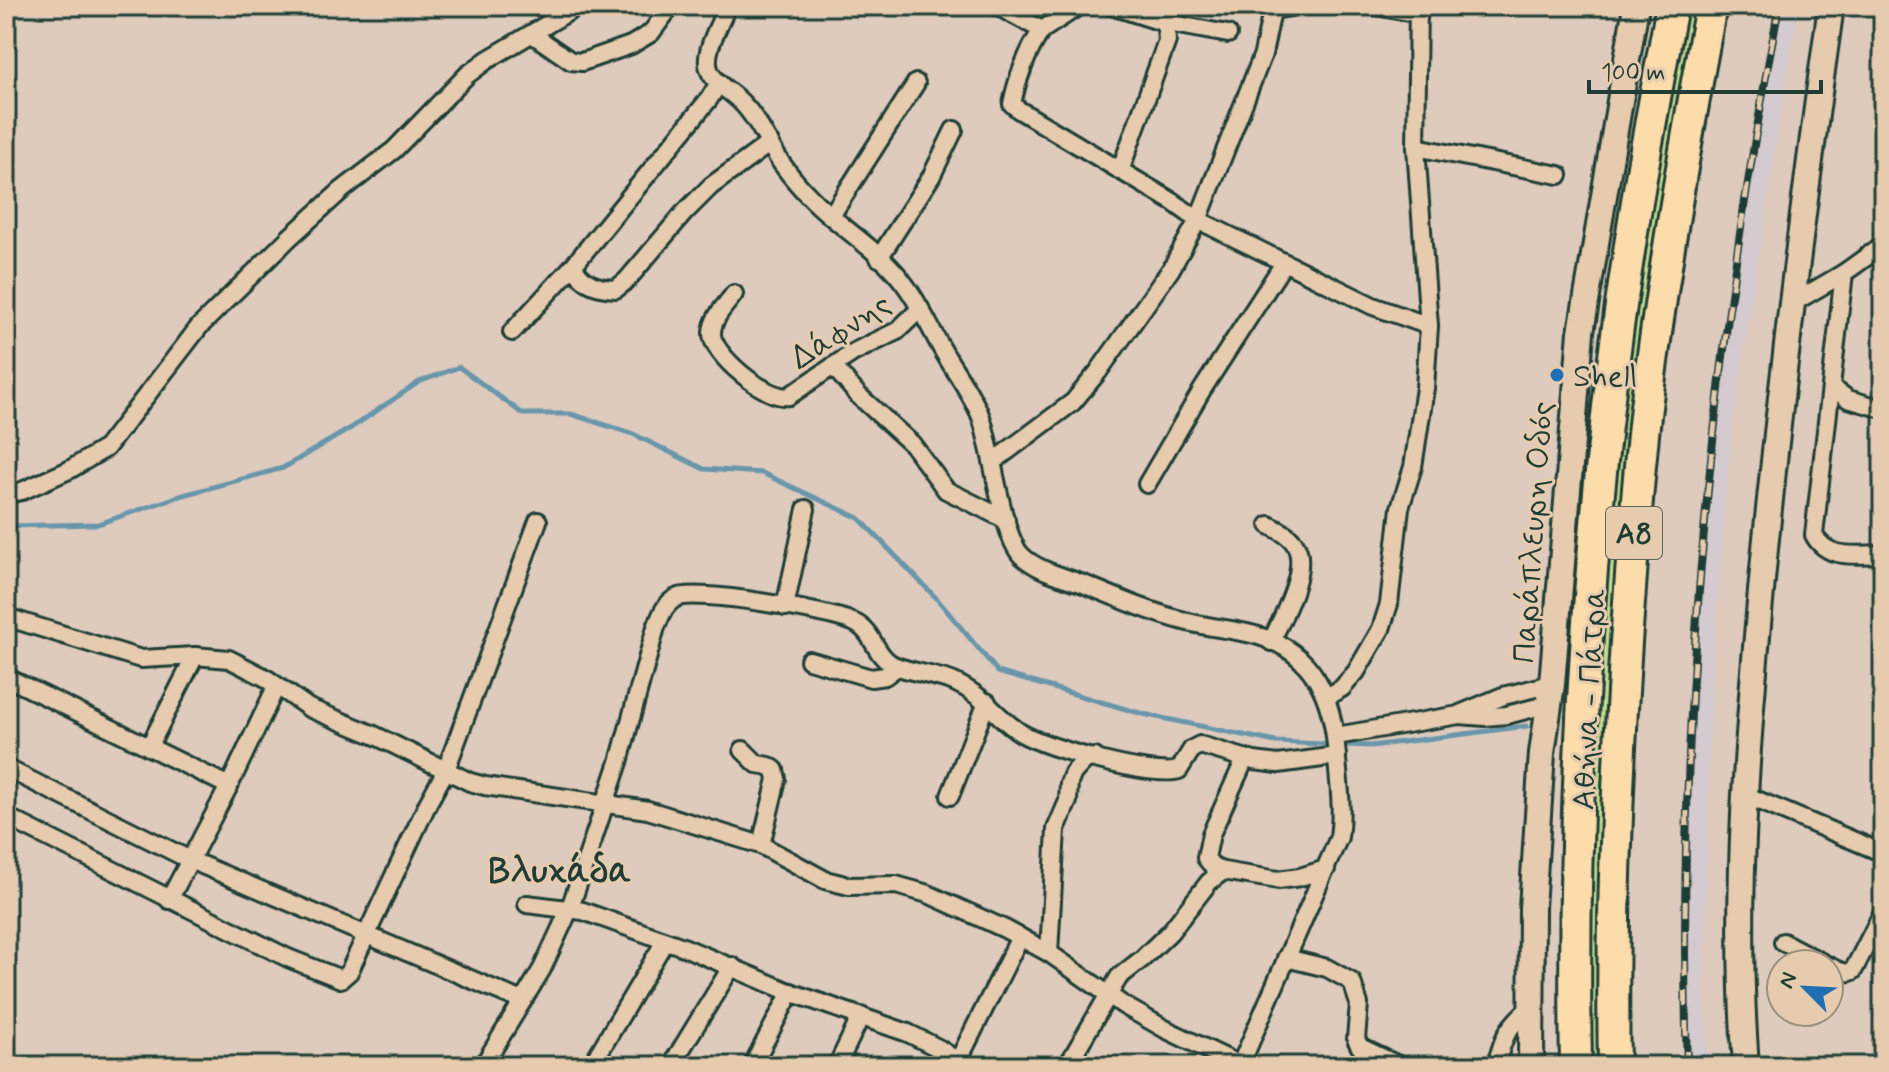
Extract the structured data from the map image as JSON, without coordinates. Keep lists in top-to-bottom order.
{
  "streets": {
    "highway": ["Α8", "Αθήνα - Πάτρα"],
    "main road": ["Παράπλευρη Οδός"],
    "street": ["Δάφνης"]
  },
  "districts": ["Βλυχάδα"],
  "places": ["Shell"],
  "scale_bar": "100 m",
  "north": "top left"
}
